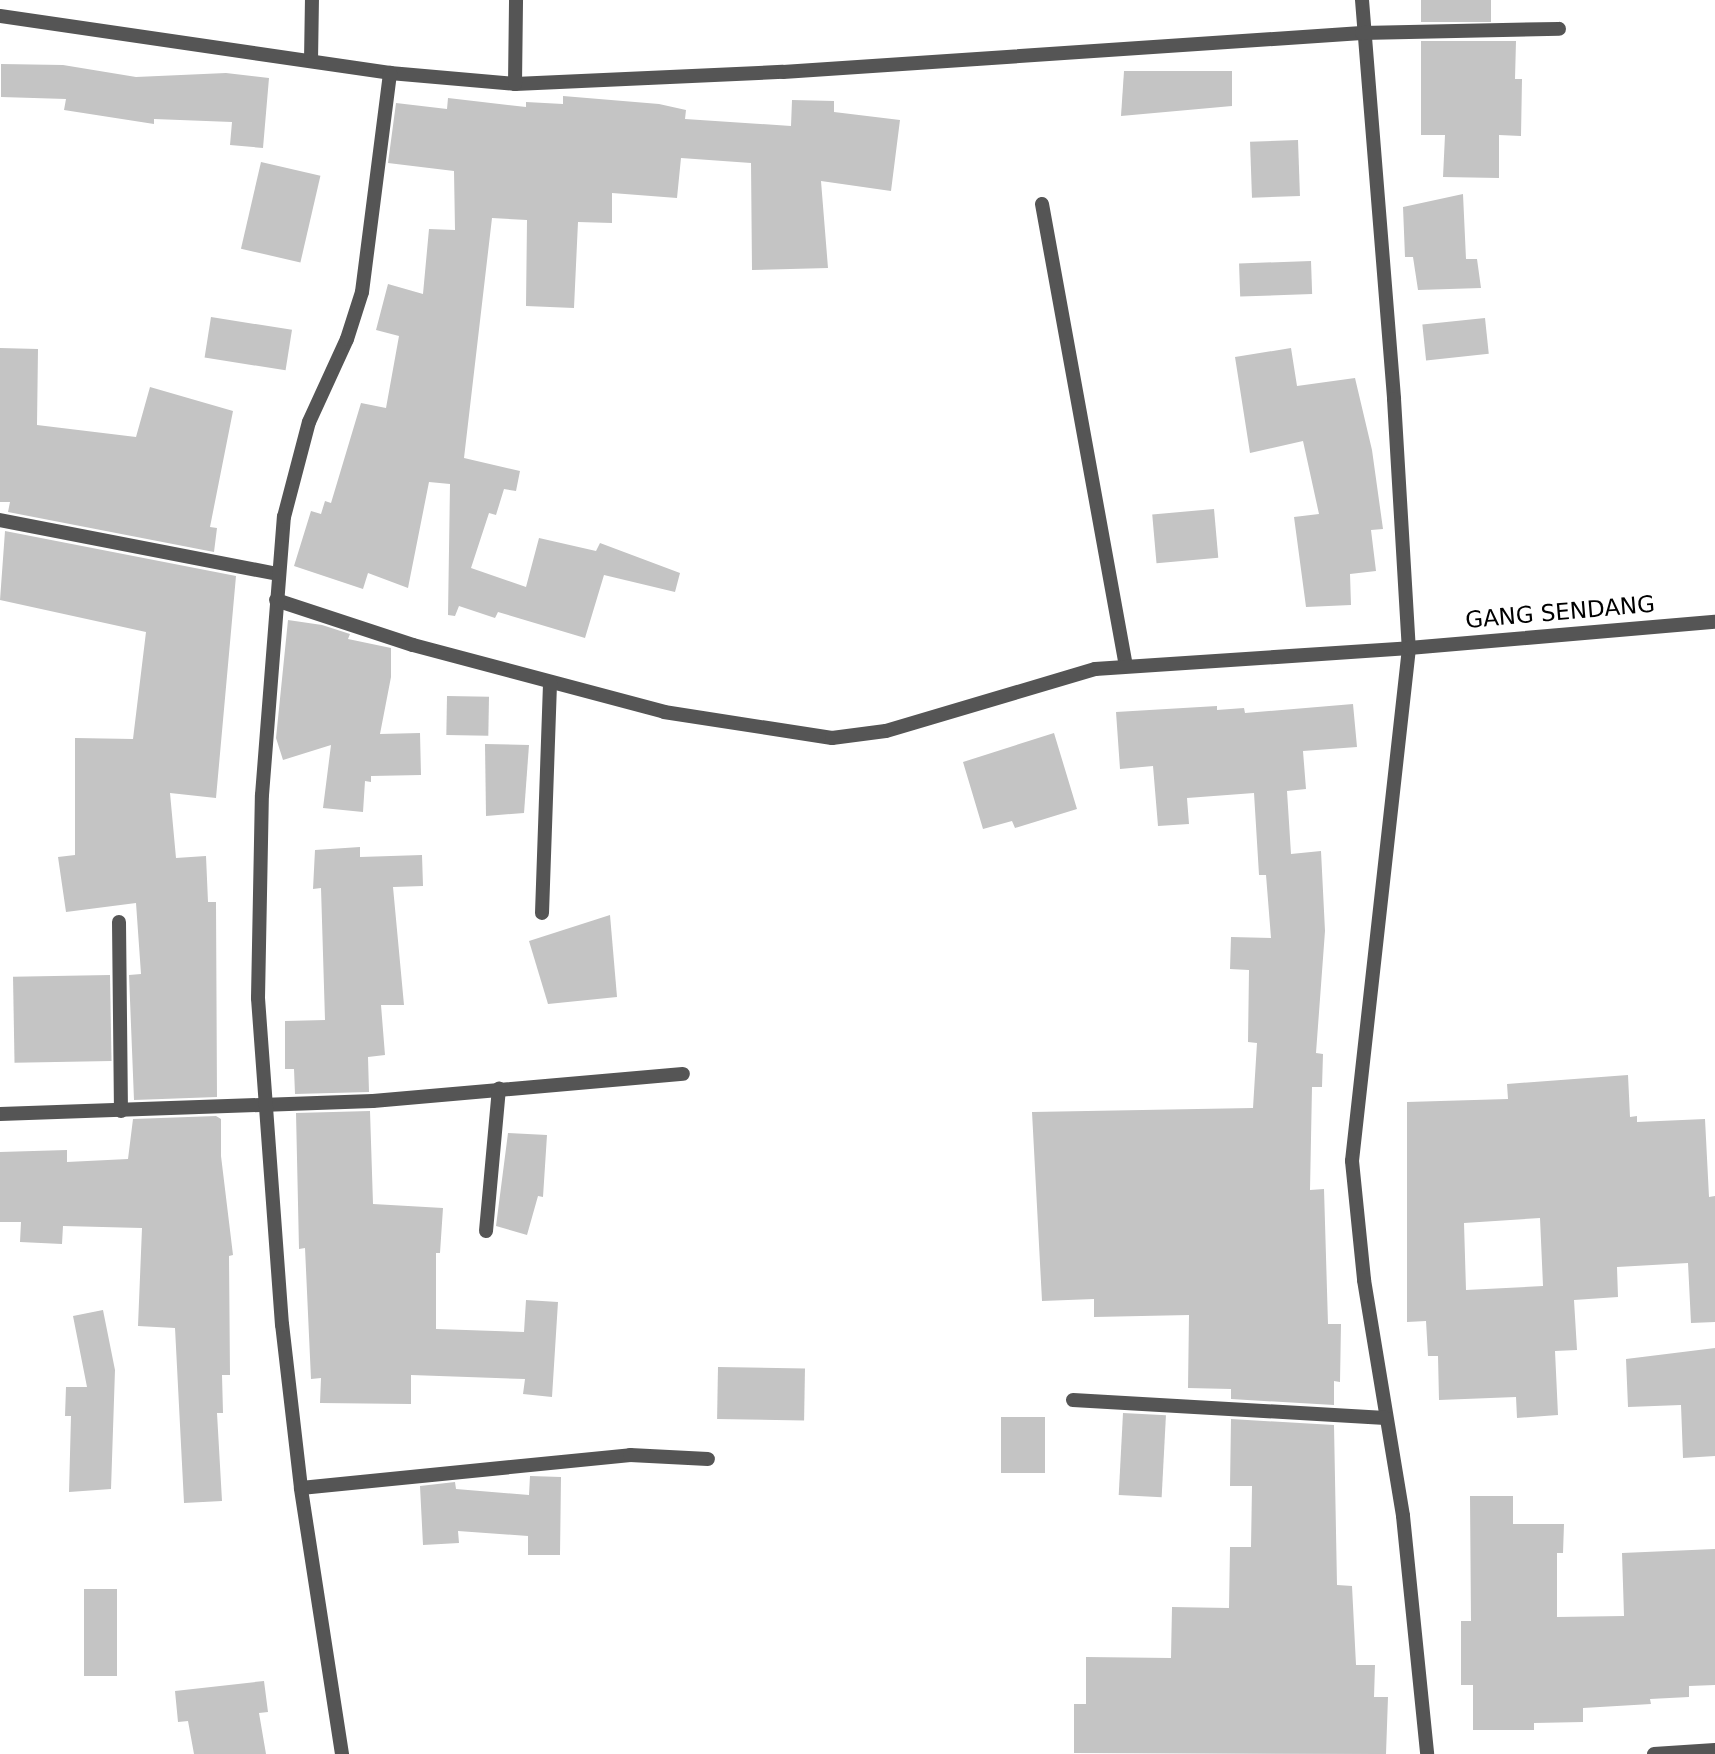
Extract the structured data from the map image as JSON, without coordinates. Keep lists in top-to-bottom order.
{
  "streets": {
    "street": ["GANG SENDANG"]
  }
}
